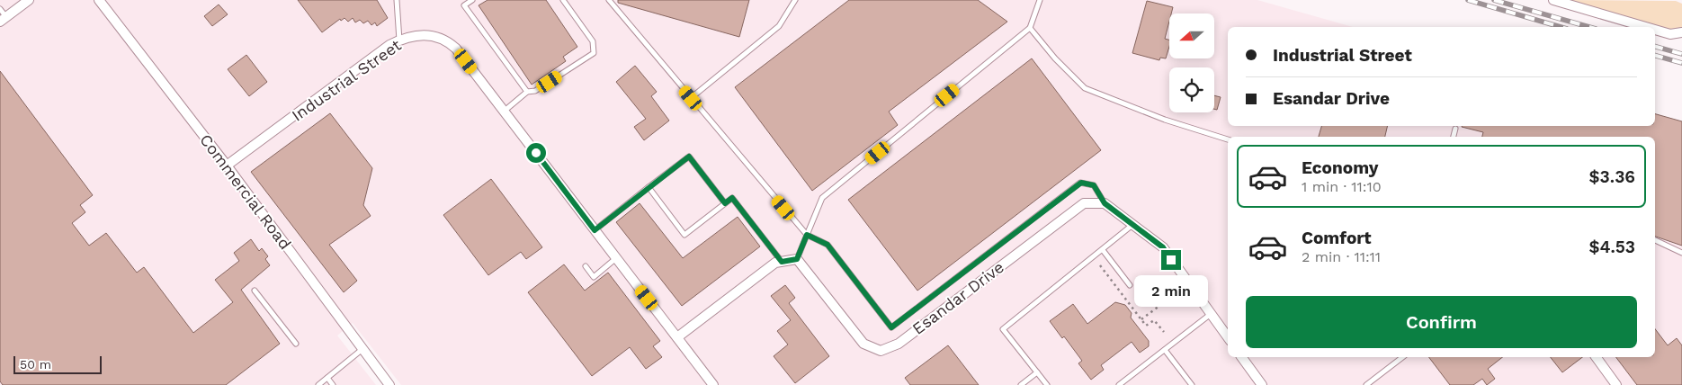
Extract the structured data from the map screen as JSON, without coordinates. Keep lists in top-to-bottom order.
{
  "streets": {
    "street": ["Industrial Street", "Commercial Road", "Esandar Drive"]
  },
  "crossings": [
    ["Industrial Street", "Commercial Road"]
  ],
  "scale_bar": "50 m",
  "north": "left",
  "page": {
    "banner": ["Industrial Street", "Esandar Drive"],
    "list": [
      {
        "name": "Economy",
        "note": "1 min · 11:10",
        "value": "$3.36"
      },
      {
        "name": "Comfort",
        "note": "2 min · 11:11",
        "value": "$4.53"
      }
    ],
    "bubble": "2 min",
    "buttons": "Confirm",
    "scale": "50 m"
  }
}
